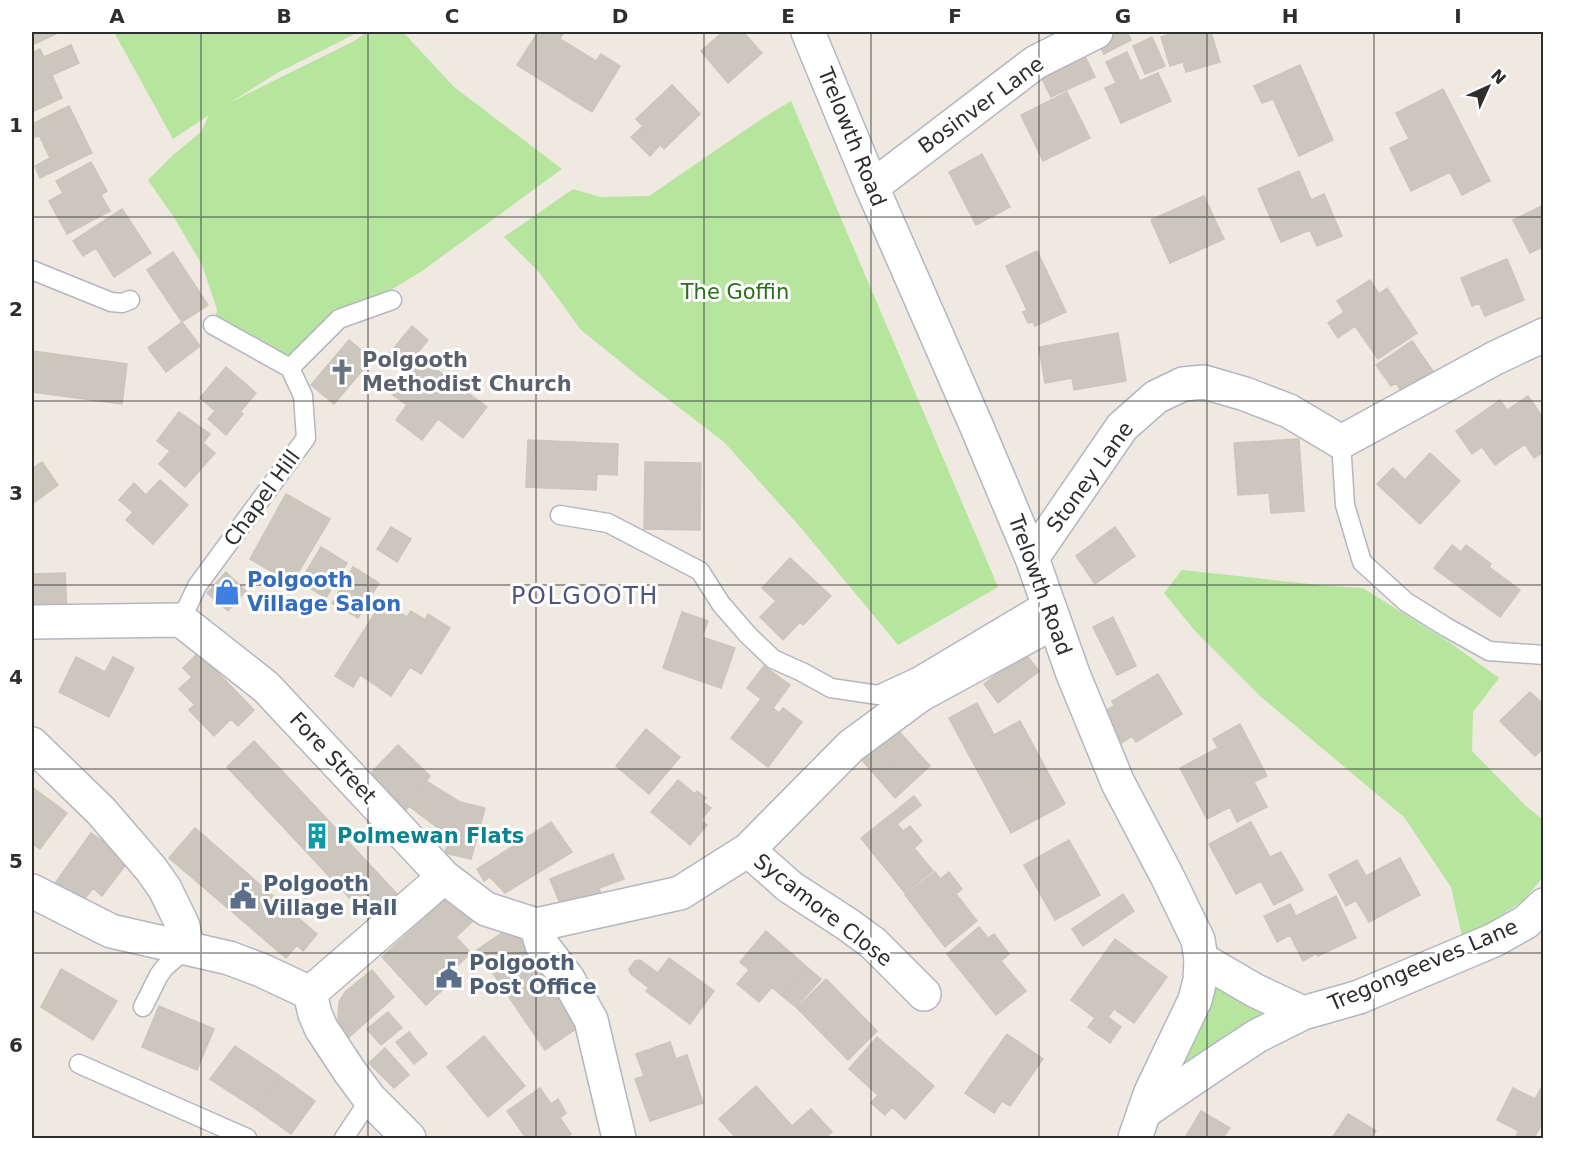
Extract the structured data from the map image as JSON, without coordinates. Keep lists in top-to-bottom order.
{
  "streets": {
    "street": [
      "Bosinver Lane",
      "Trelowth Road",
      "Stoney Lane",
      "Fore Street",
      "Sycamore Close",
      "Tregongeeves Lane"
    ],
    "lane": ["Chapel Hill"]
  },
  "crossings": [
    ["Bosinver Lane", "Trelowth Road"],
    ["Trelowth Road", "Stoney Lane"],
    ["Trelowth Road", "Tregongeeves Lane"],
    ["Chapel Hill", "Fore Street"]
  ],
  "districts": ["POLGOOTH"],
  "parks": ["The Goffin"],
  "places": {
    "church": ["Polgooth Methodist Church"],
    "shop": ["Polgooth Village Salon"],
    "building": ["Polmewan Flats"],
    "public building": ["Polgooth Village Hall", "Polgooth Post Office"]
  },
  "north": "top right",
  "grid": {
    "columns": [
      "A",
      "B",
      "C",
      "D",
      "E",
      "F",
      "G",
      "H",
      "I"
    ],
    "rows": [
      "1",
      "2",
      "3",
      "4",
      "5",
      "6"
    ]
  }
}
